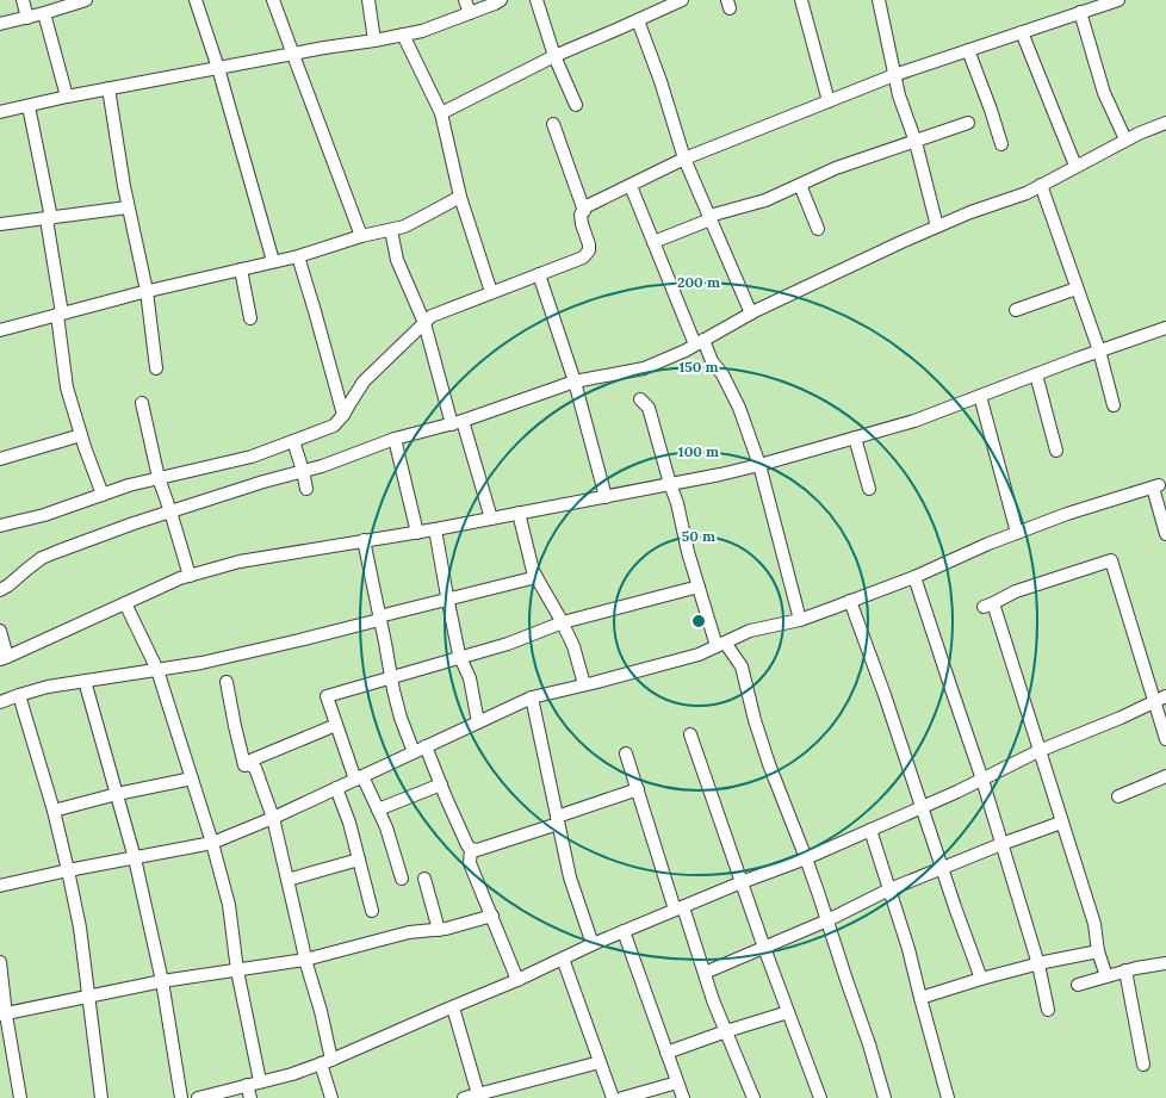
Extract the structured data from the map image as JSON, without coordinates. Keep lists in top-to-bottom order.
{
  "rings": [
    "200 m",
    "150 m",
    "100 m",
    "50 m"
  ]
}
